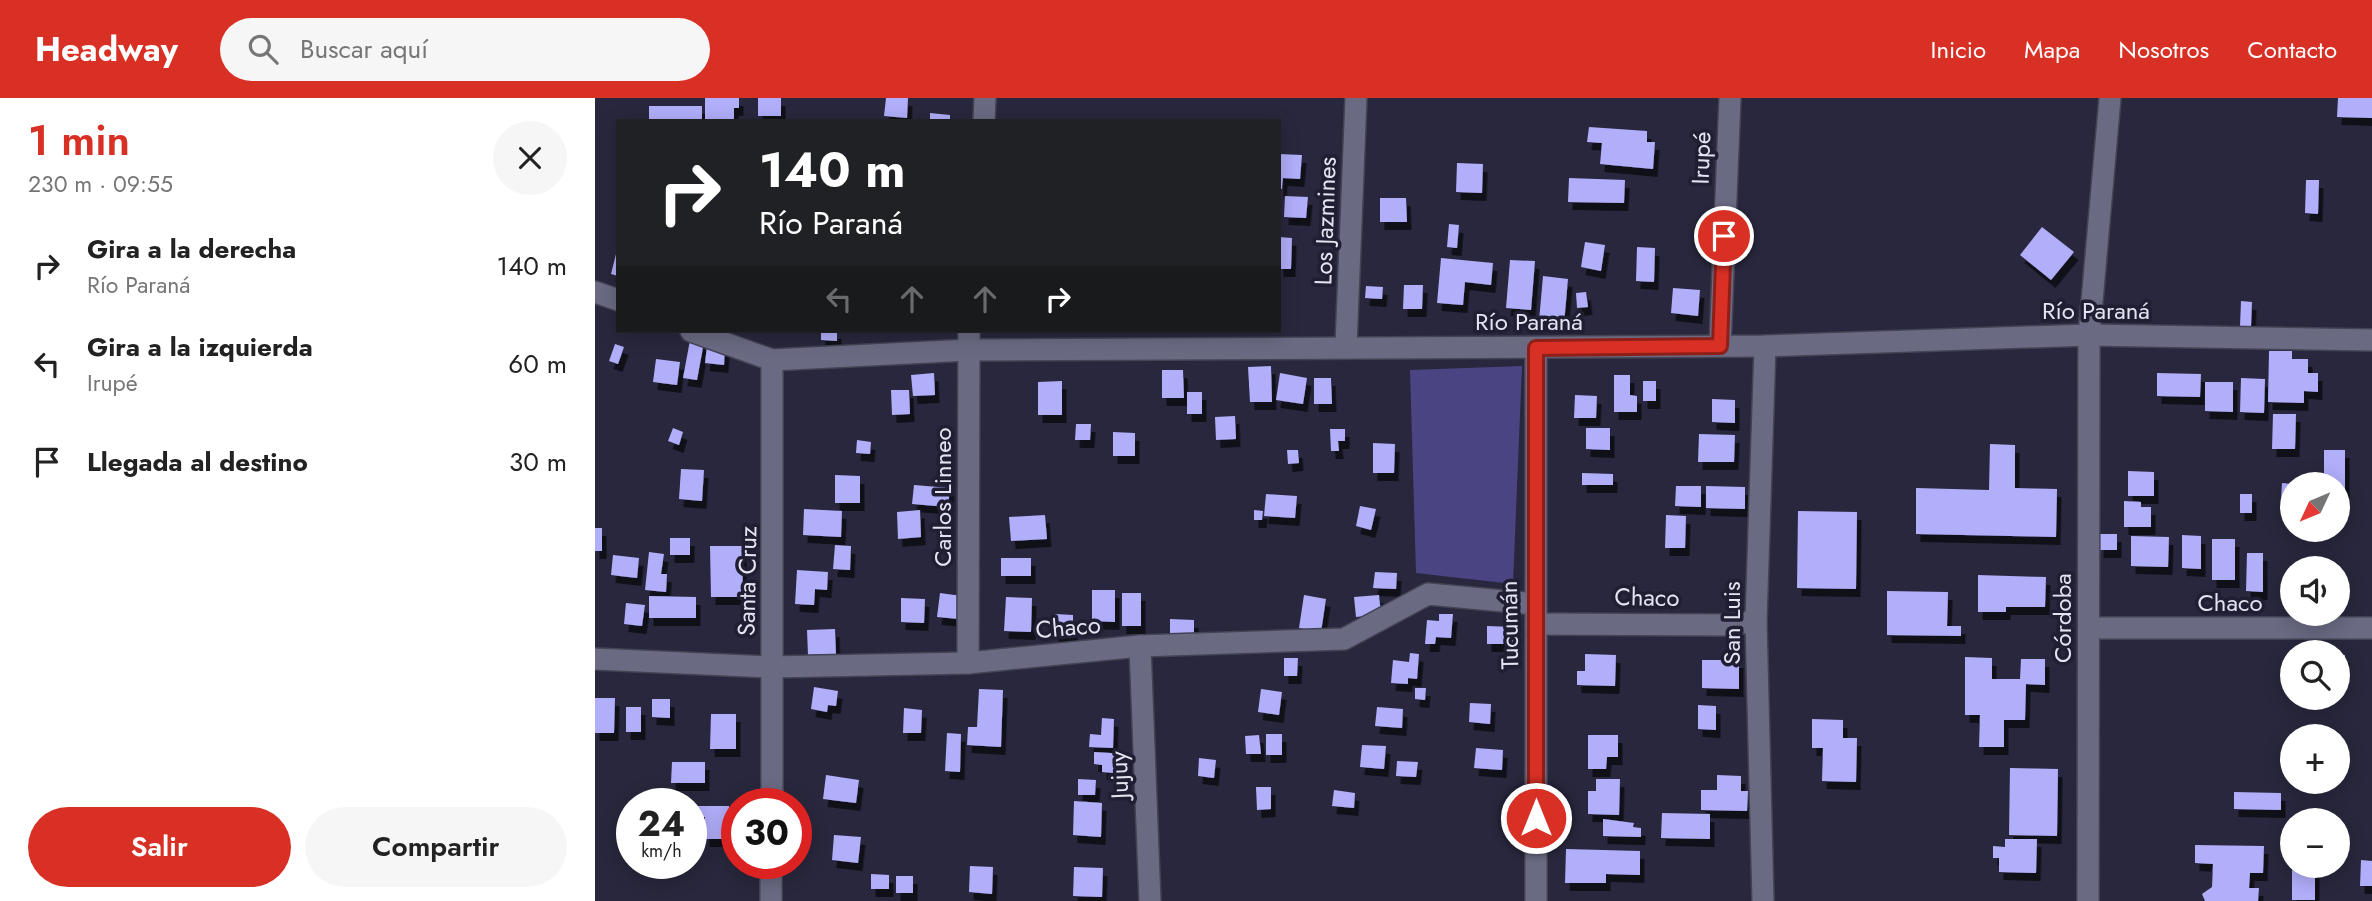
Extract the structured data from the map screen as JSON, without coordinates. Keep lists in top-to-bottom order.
{
  "streets": {
    "street": [
      "Irupé",
      "Los Jazmines",
      "Río Paraná",
      "Carlos Linneo",
      "Santa Cruz",
      "Chaco",
      "Córdoba",
      "San Luis",
      "Tucumán",
      "Jujuy"
    ]
  },
  "crossings": [
    ["Irupé", "Río Paraná"],
    ["Los Jazmines", "Río Paraná"],
    ["Río Paraná", "Carlos Linneo"],
    ["Río Paraná", "Santa Cruz"],
    ["Río Paraná", "Córdoba"],
    ["Río Paraná", "San Luis"],
    ["Río Paraná", "Tucumán"],
    ["Carlos Linneo", "Chaco"],
    ["Santa Cruz", "Chaco"],
    ["Chaco", "Córdoba"],
    ["Chaco", "San Luis"],
    ["Chaco", "Tucumán"],
    ["Chaco", "Jujuy"]
  ],
  "north": "bottom left",
  "page": {
    "header": "Headway",
    "search": "Buscar aquí",
    "nav": [
      "Inicio",
      "Mapa",
      "Nosotros",
      "Contacto"
    ],
    "heading": ["1 min", "230 m · 09:55"],
    "turn": ["140 m", "Río Paraná"],
    "list": [
      {
        "name": "Gira a la derecha",
        "note": "Río Paraná",
        "value": "140 m"
      },
      {
        "name": "Gira a la izquierda",
        "note": "Irupé",
        "value": "60 m"
      },
      {
        "name": "Llegada al destino",
        "value": "30 m"
      }
    ],
    "map_buttons": ["+", "−"],
    "speed": "24 km/h",
    "limit": "30",
    "buttons": ["Salir", "Compartir"]
  }
}
